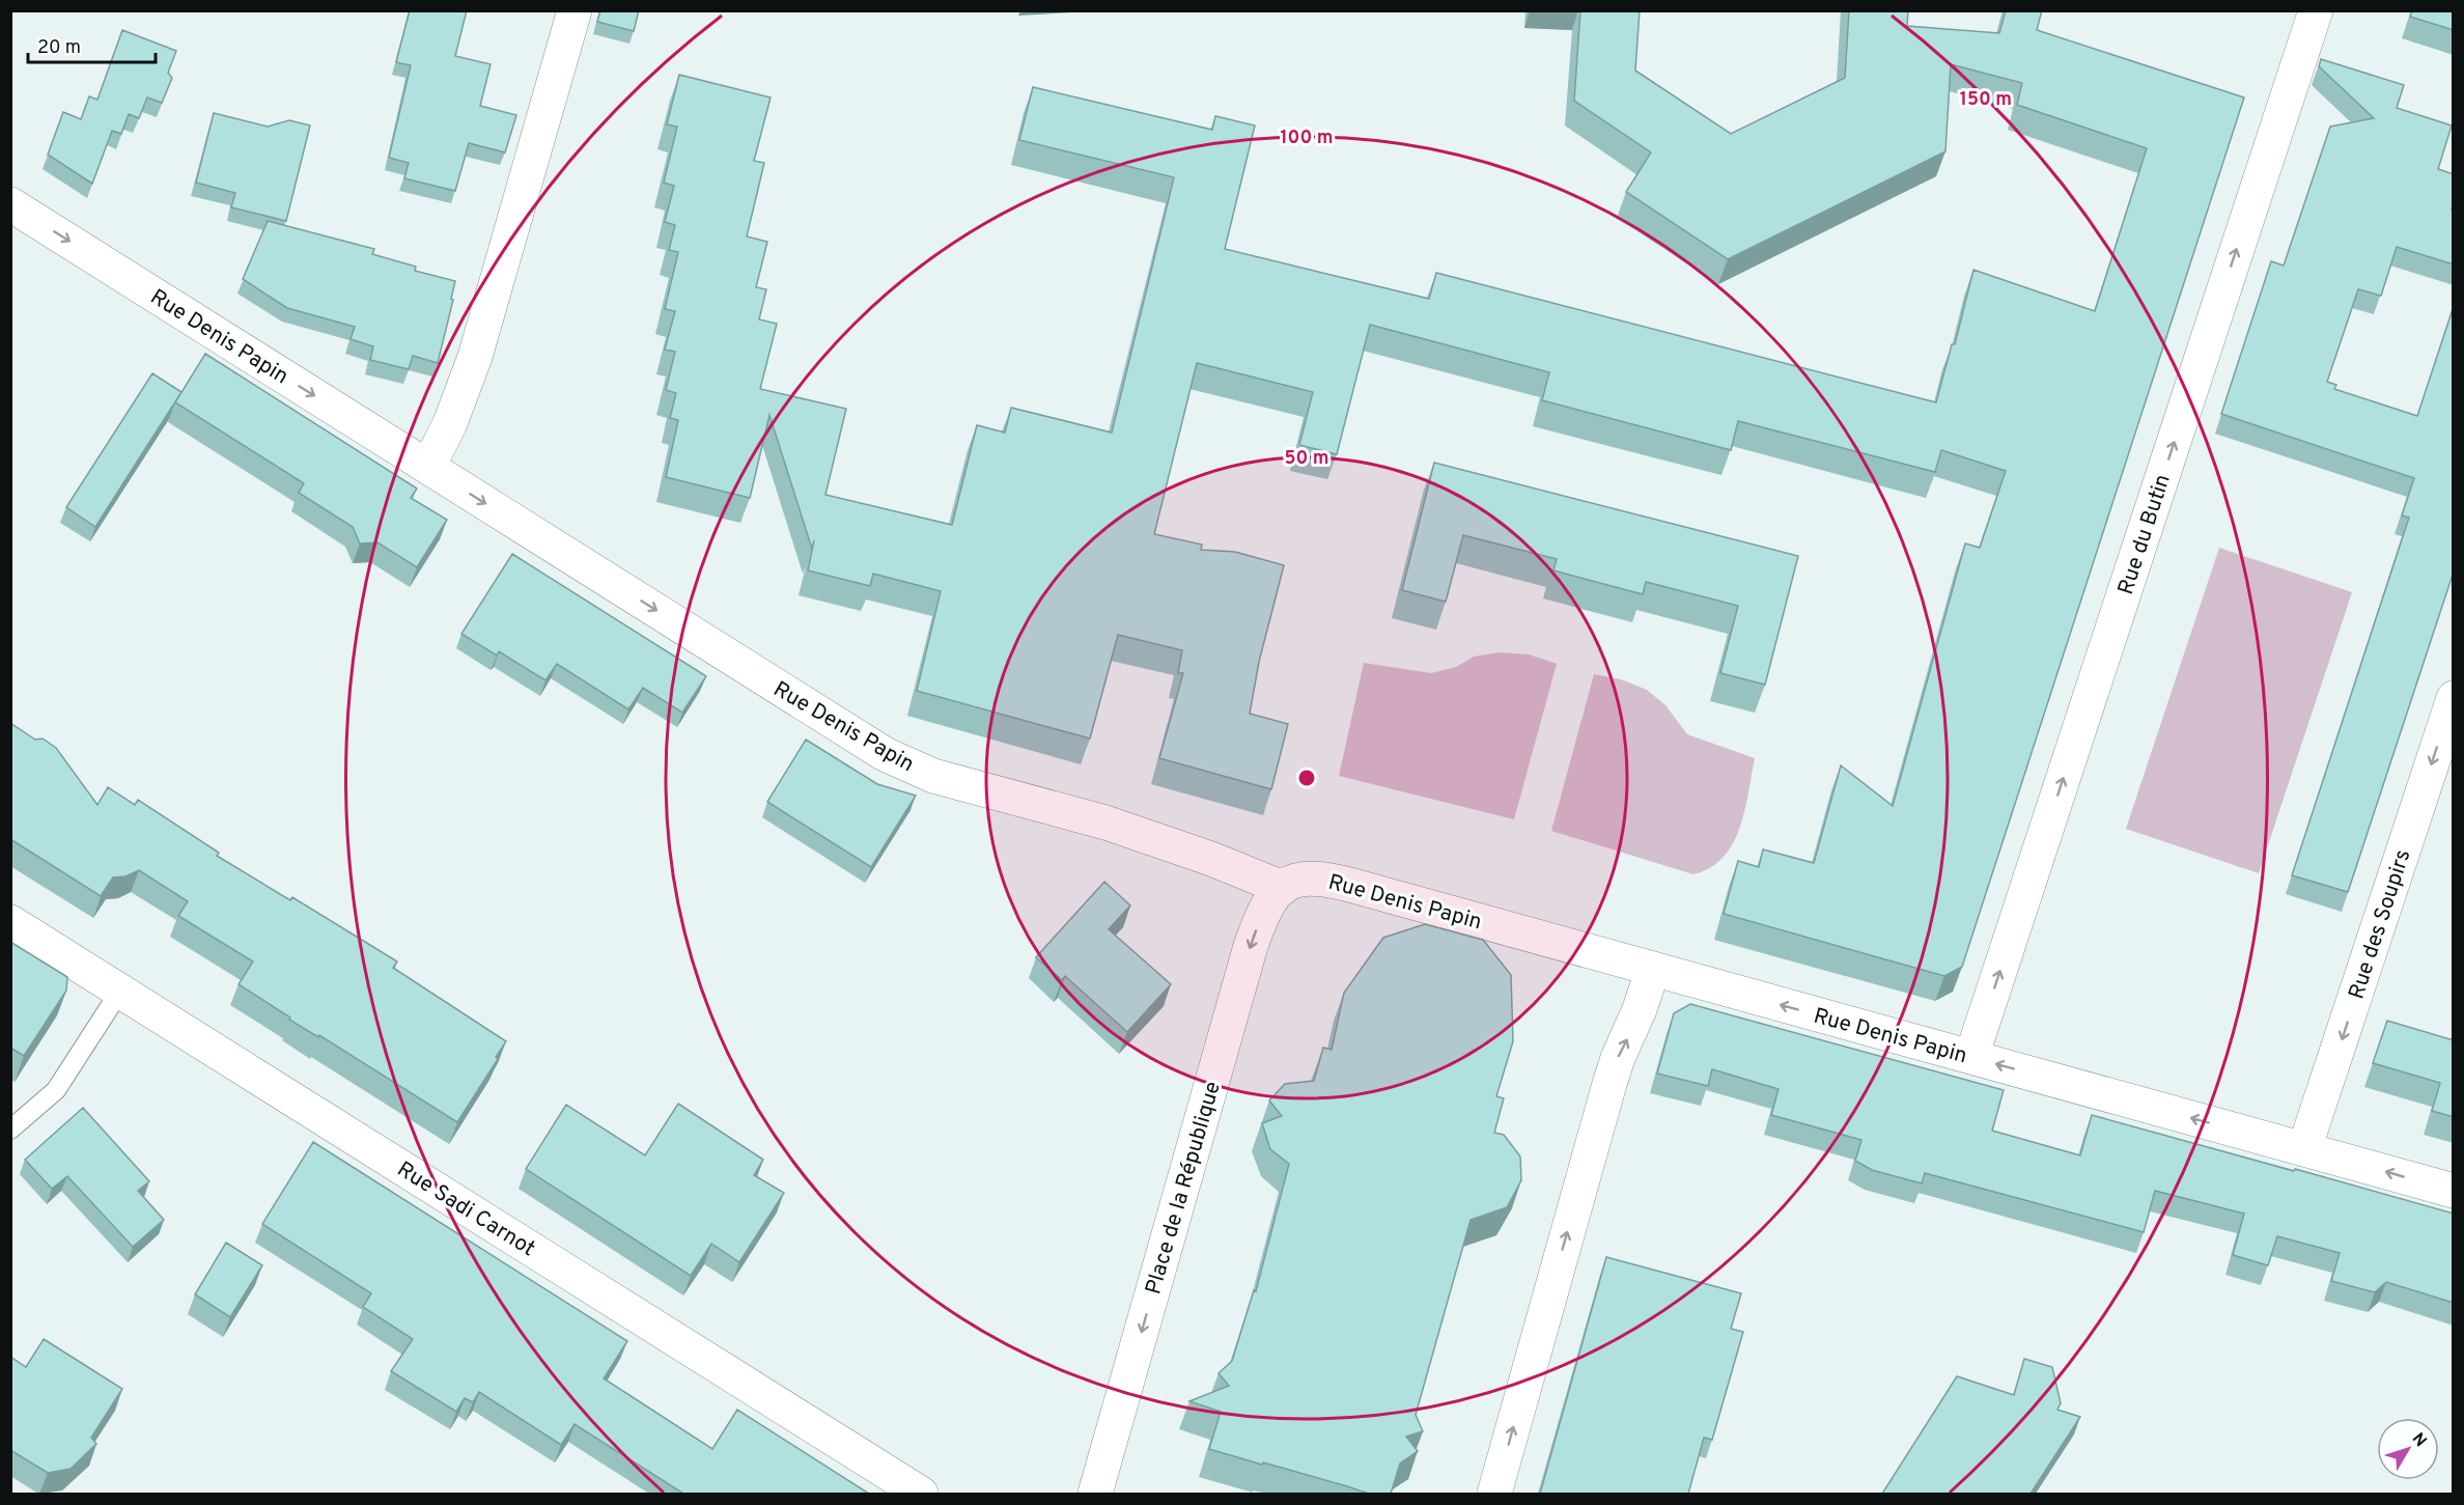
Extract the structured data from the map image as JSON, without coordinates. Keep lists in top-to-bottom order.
{
  "streets": {
    "street": [
      "Rue Denis Papin",
      "Rue du Butin",
      "Rue des Soupirs",
      "Place de la République",
      "Rue Sadi Carnot"
    ]
  },
  "crossings": [
    ["Rue Denis Papin", "Rue du Butin"],
    ["Rue Denis Papin", "Rue des Soupirs"],
    ["Rue Denis Papin", "Place de la République"]
  ],
  "one_way": ["Rue du Butin", "Rue des Soupirs", "Place de la République"],
  "scale_bar": "20 m",
  "north": "top right",
  "rings": ["150 m", "100 m", "50 m"]
}
